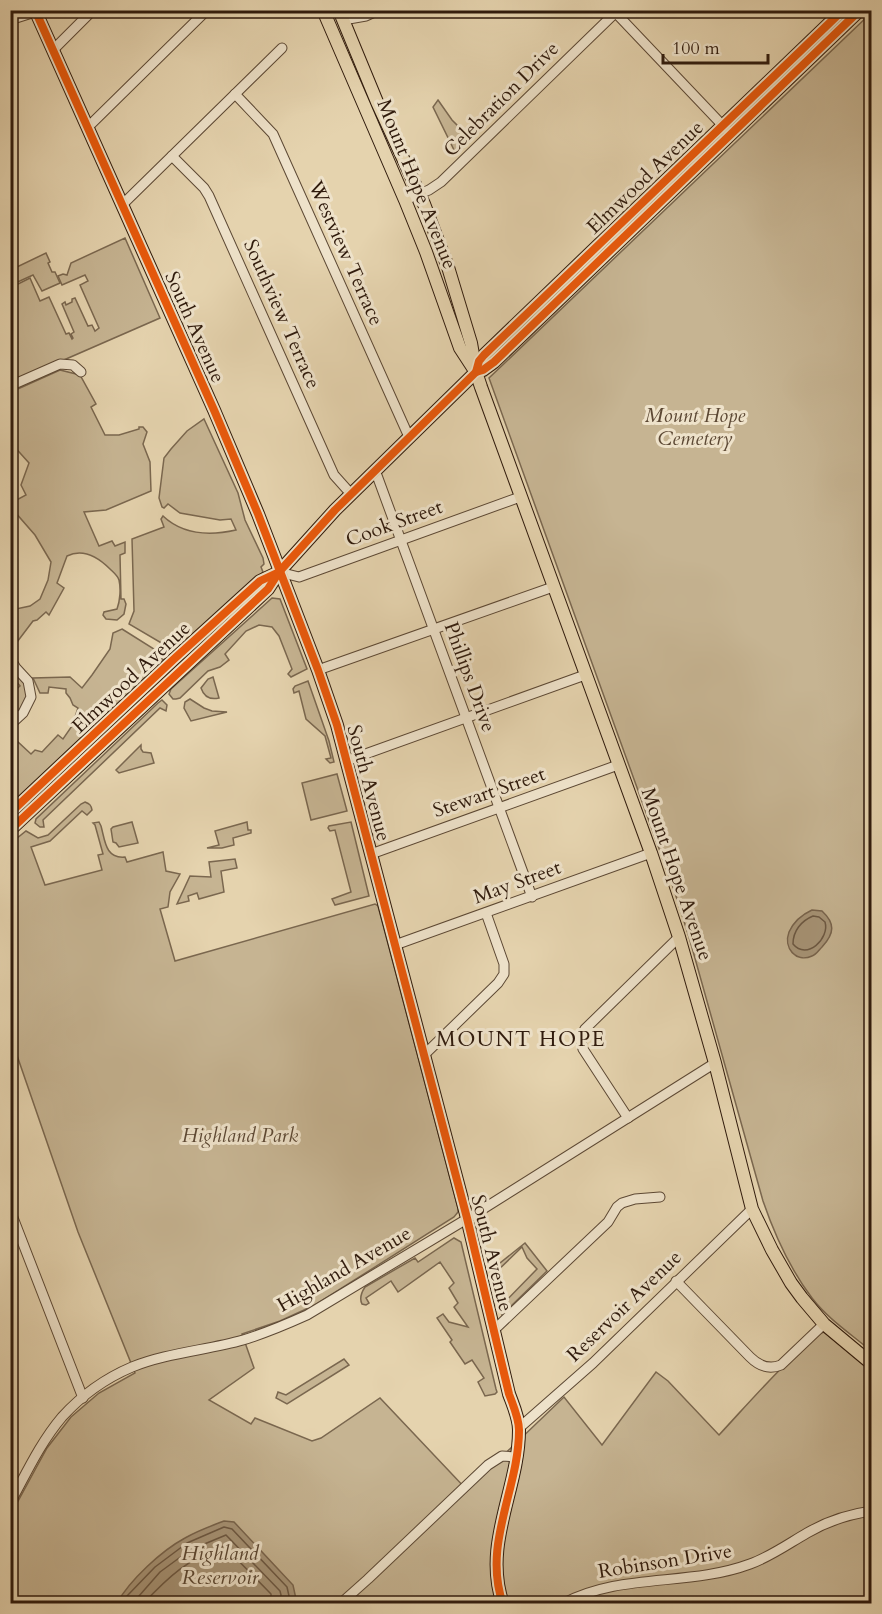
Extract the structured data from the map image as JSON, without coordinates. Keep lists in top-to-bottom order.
{
  "streets": {
    "main road": ["Elmwood Avenue", "Mount Hope Avenue", "South Avenue"],
    "street": [
      "Celebration Drive",
      "Westview Terrace",
      "Southview Terrace",
      "Cook Street",
      "Phillips Drive",
      "Stewart Street",
      "May Street",
      "Highland Avenue",
      "Reservoir Avenue",
      "Robinson Drive"
    ]
  },
  "crossings": [
    ["Celebration Drive", "Mount Hope Avenue"],
    ["Elmwood Avenue", "Mount Hope Avenue"],
    ["Elmwood Avenue", "Westview Terrace"],
    ["Elmwood Avenue", "Southview Terrace"],
    ["Elmwood Avenue", "South Avenue"],
    ["Elmwood Avenue", "Cook Street"],
    ["Elmwood Avenue", "Phillips Drive"],
    ["Mount Hope Avenue", "Cook Street"],
    ["Mount Hope Avenue", "Stewart Street"],
    ["Mount Hope Avenue", "May Street"],
    ["Mount Hope Avenue", "Highland Avenue"],
    ["Mount Hope Avenue", "Reservoir Avenue"],
    ["South Avenue", "Cook Street"],
    ["South Avenue", "Stewart Street"],
    ["South Avenue", "May Street"],
    ["South Avenue", "Highland Avenue"],
    ["South Avenue", "Reservoir Avenue"],
    ["Cook Street", "Phillips Drive"],
    ["Phillips Drive", "Stewart Street"],
    ["Phillips Drive", "May Street"]
  ],
  "districts": ["MOUNT HOPE"],
  "water": ["Highland Reservoir"],
  "parks": ["Mount Hope Cemetery", "Highland Park"],
  "scale_bar": "100 m"
}
